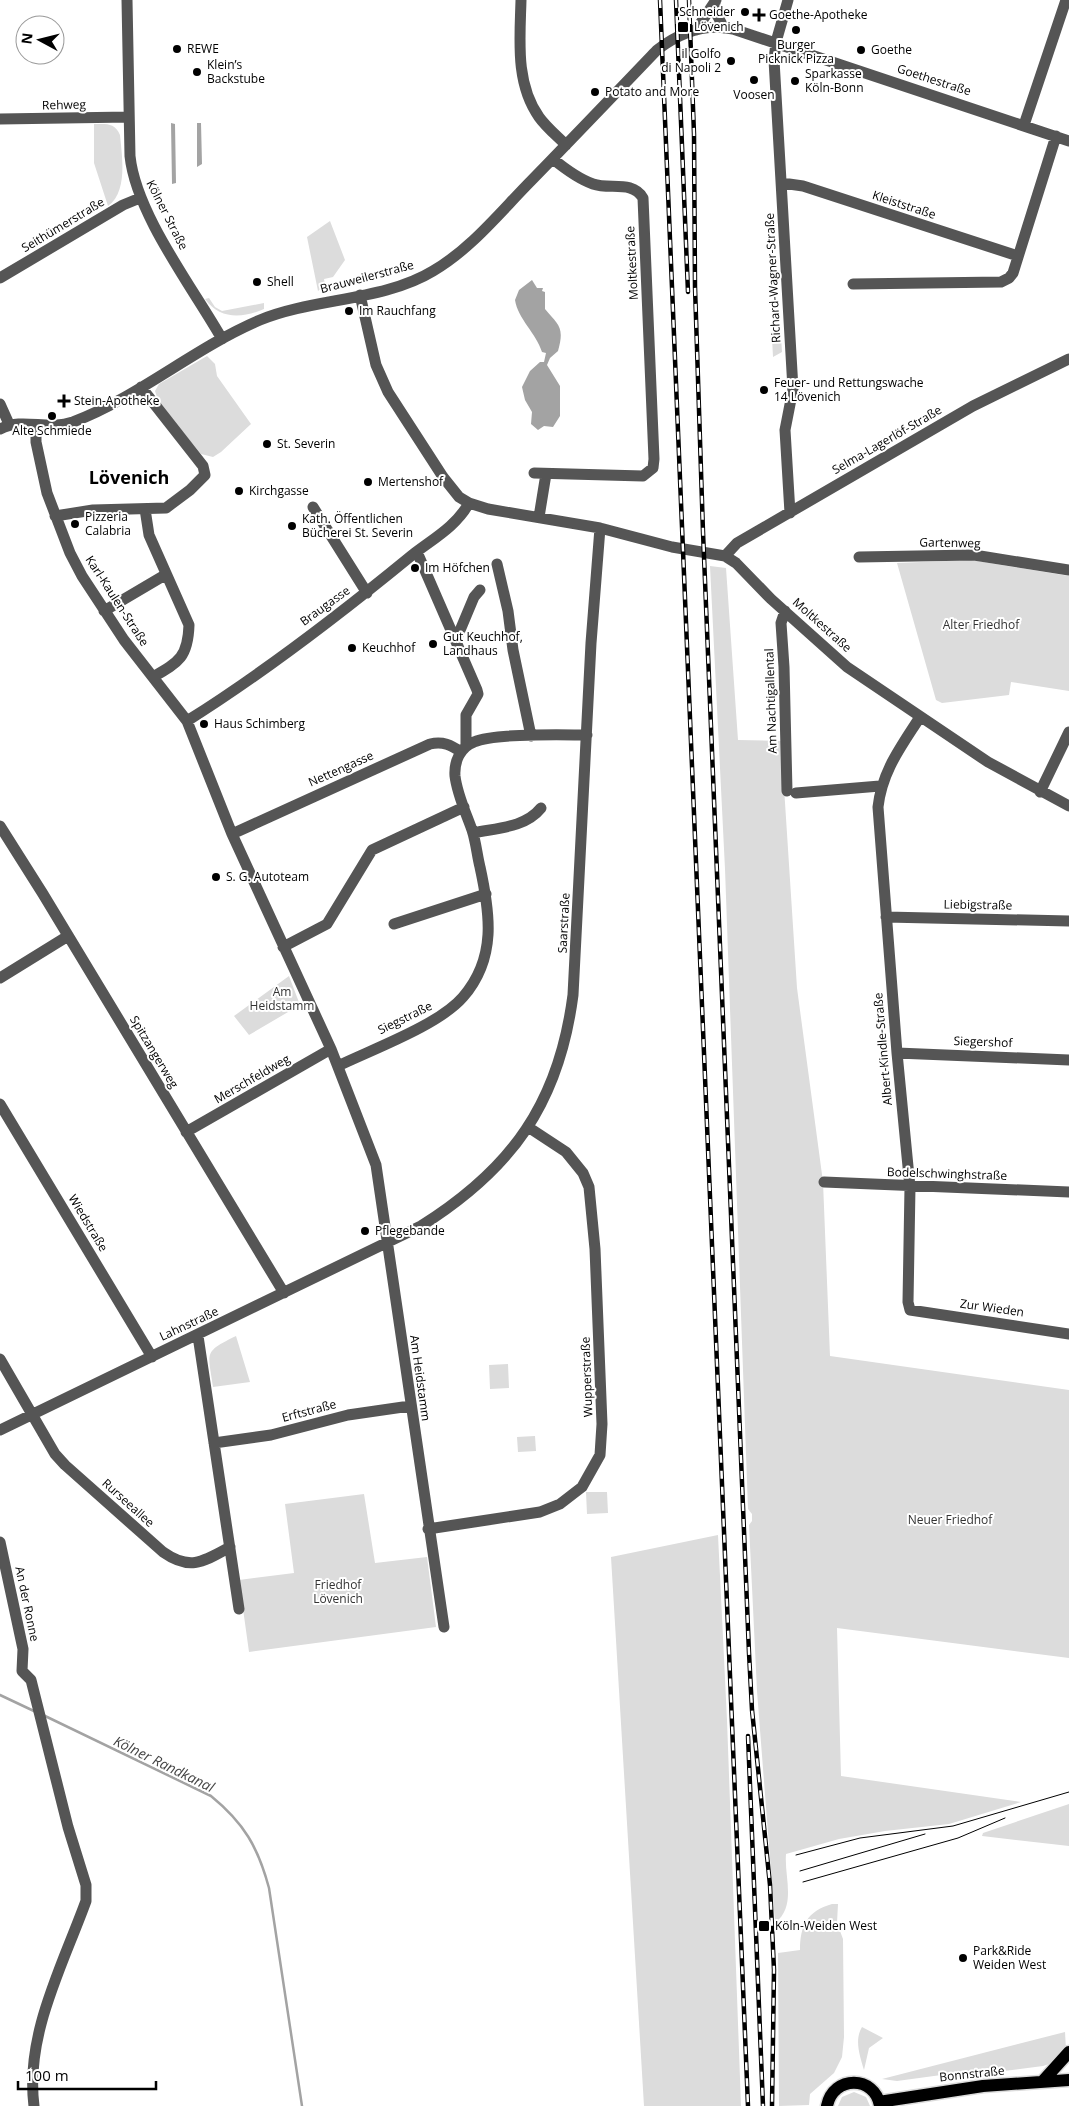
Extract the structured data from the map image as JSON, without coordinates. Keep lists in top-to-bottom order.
{
  "streets": {
    "main road": ["Bonnstraße"],
    "street": [
      "Goethestraße",
      "Rehweg",
      "Kleiststraße",
      "Kölner Straße",
      "Seithümerstraße",
      "Moltkestraße",
      "Brauweilerstraße",
      "Richard-Wagner-Straße",
      "Selma-Lagerlöf-Straße",
      "Gartenweg",
      "Karl-Kaulen-Straße",
      "Braugasse",
      "Am Nachtigallental",
      "Nettengasse",
      "Liebigstraße",
      "Saarstraße",
      "Siegstraße",
      "Siegershof",
      "Albert-Kindle-Straße",
      "Spitzangerweg",
      "Merschfeldweg",
      "Bodelschwinghstraße",
      "Wiedstraße",
      "Zur Wieden",
      "Lahnstraße",
      "Wupperstraße",
      "Am Heidstamm",
      "Erftstraße",
      "Rurseeallee",
      "An der Ronne"
    ]
  },
  "crossings": [
    ["Goethestraße", "Brauweilerstraße"],
    ["Goethestraße", "Richard-Wagner-Straße"],
    ["Rehweg", "Kölner Straße"],
    ["Kleiststraße", "Richard-Wagner-Straße"],
    ["Kölner Straße", "Seithümerstraße"],
    ["Kölner Straße", "Brauweilerstraße"],
    ["Moltkestraße", "Brauweilerstraße"],
    ["Moltkestraße", "Selma-Lagerlöf-Straße"],
    ["Moltkestraße", "Braugasse"],
    ["Moltkestraße", "Am Nachtigallental"],
    ["Moltkestraße", "Saarstraße"],
    ["Moltkestraße", "Albert-Kindle-Straße"],
    ["Brauweilerstraße", "Karl-Kaulen-Straße"],
    ["Richard-Wagner-Straße", "Selma-Lagerlöf-Straße"],
    ["Karl-Kaulen-Straße", "Braugasse"],
    ["Karl-Kaulen-Straße", "Am Heidstamm"],
    ["Braugasse", "Am Heidstamm"],
    ["Am Nachtigallental", "Albert-Kindle-Straße"],
    ["Nettengasse", "Siegstraße"],
    ["Nettengasse", "Am Heidstamm"],
    ["Liebigstraße", "Albert-Kindle-Straße"],
    ["Saarstraße", "Lahnstraße"],
    ["Saarstraße", "Wupperstraße"],
    ["Saarstraße", "Am Heidstamm"],
    ["Siegstraße", "Am Heidstamm"],
    ["Siegershof", "Albert-Kindle-Straße"],
    ["Albert-Kindle-Straße", "Bodelschwinghstraße"],
    ["Albert-Kindle-Straße", "Zur Wieden"],
    ["Spitzangerweg", "Merschfeldweg"],
    ["Spitzangerweg", "Lahnstraße"],
    ["Merschfeldweg", "Am Heidstamm"],
    ["Wiedstraße", "Lahnstraße"],
    ["Lahnstraße", "Am Heidstamm"],
    ["Lahnstraße", "Rurseeallee"],
    ["Wupperstraße", "Am Heidstamm"],
    ["Am Heidstamm", "Erftstraße"]
  ],
  "districts": ["Lövenich"],
  "water": ["Kölner Randkanal"],
  "parks": [
    "Alter Friedhof",
    "Am Heidstamm",
    "Neuer Friedhof",
    "Friedhof Lövenich"
  ],
  "places": {
    "other": [
      "Schneider",
      "Burger Picknick Pizza",
      "REWE",
      "Goethe",
      "il Golfo di Napoli 2",
      "Klein’s Backstube",
      "Voosen",
      "Sparkasse Köln-Bonn",
      "Potato and More",
      "Shell",
      "Im Rauchfang",
      "Feuer- und Rettungswache 14 Lövenich",
      "Alte Schmiede",
      "St. Severin",
      "Mertenshof",
      "Kirchgasse",
      "Pizzeria Calabria",
      "Kath. Öffentlichen Bücherei St. Severin",
      "Im Höfchen",
      "Gut Keuchhof, Landhaus",
      "Keuchhof",
      "Haus Schimberg",
      "S. G. Autoteam",
      "Pflegebande",
      "Park&Ride Weiden West"
    ],
    "health": ["Goethe-Apotheke", "Stein-Apotheke"],
    "transit": ["Lövenich", "Köln-Weiden West"]
  },
  "scale_bar": "100 m",
  "north": "left"
}
